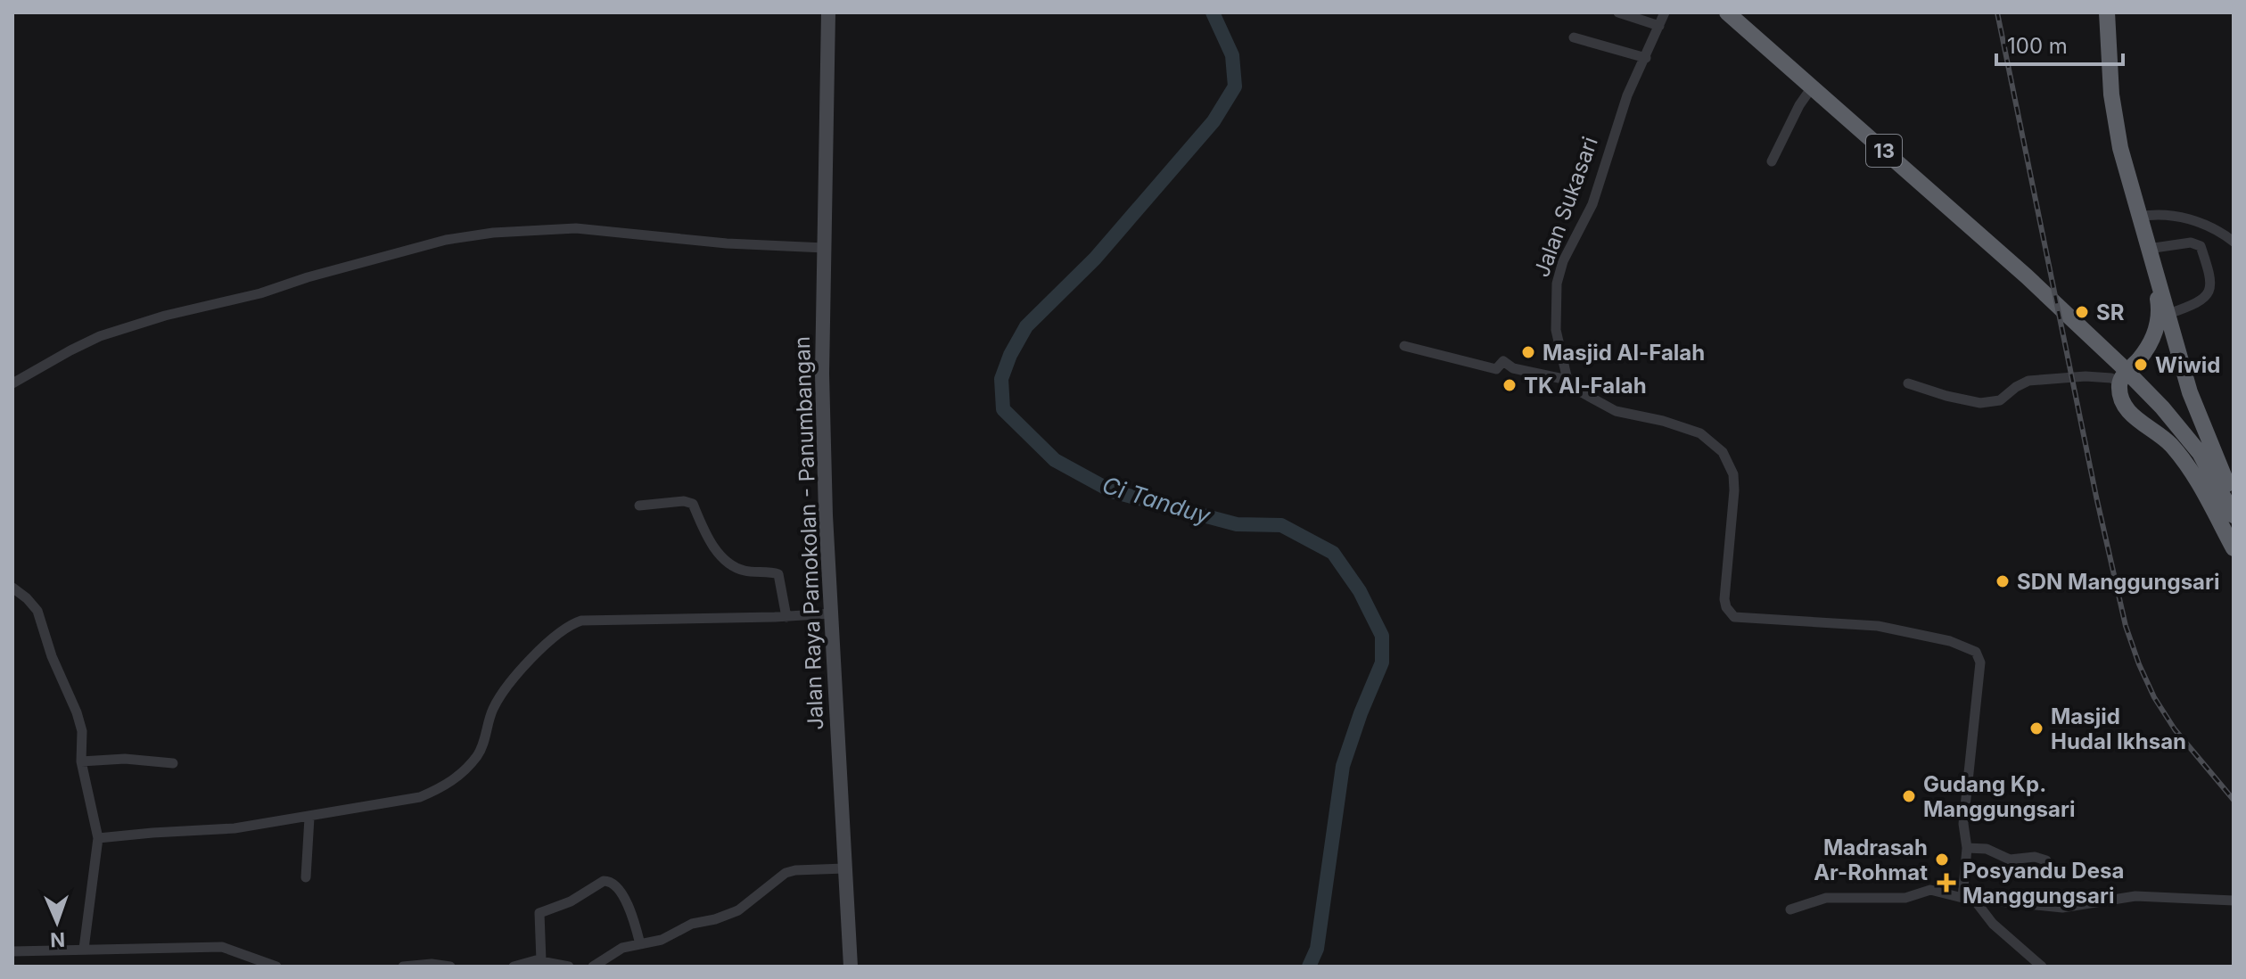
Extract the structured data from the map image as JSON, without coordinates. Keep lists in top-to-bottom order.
{
  "streets": {
    "highway": ["13"],
    "main road": ["Jalan Raya Pamokolan - Panumbangan"],
    "street": ["Jalan Sukasari"]
  },
  "water": ["Ci Tanduy"],
  "places": {
    "other": [
      "SR",
      "Masjid Al-Falah",
      "Wiwid",
      "TK Al-Falah",
      "SDN Manggungsari",
      "Masjid Hudal Ikhsan",
      "Gudang Kp. Manggungsari",
      "Madrasah Ar-Rohmat"
    ],
    "health": ["Posyandu Desa Manggungsari"]
  },
  "scale_bar": "100 m",
  "north": "bottom"
}
